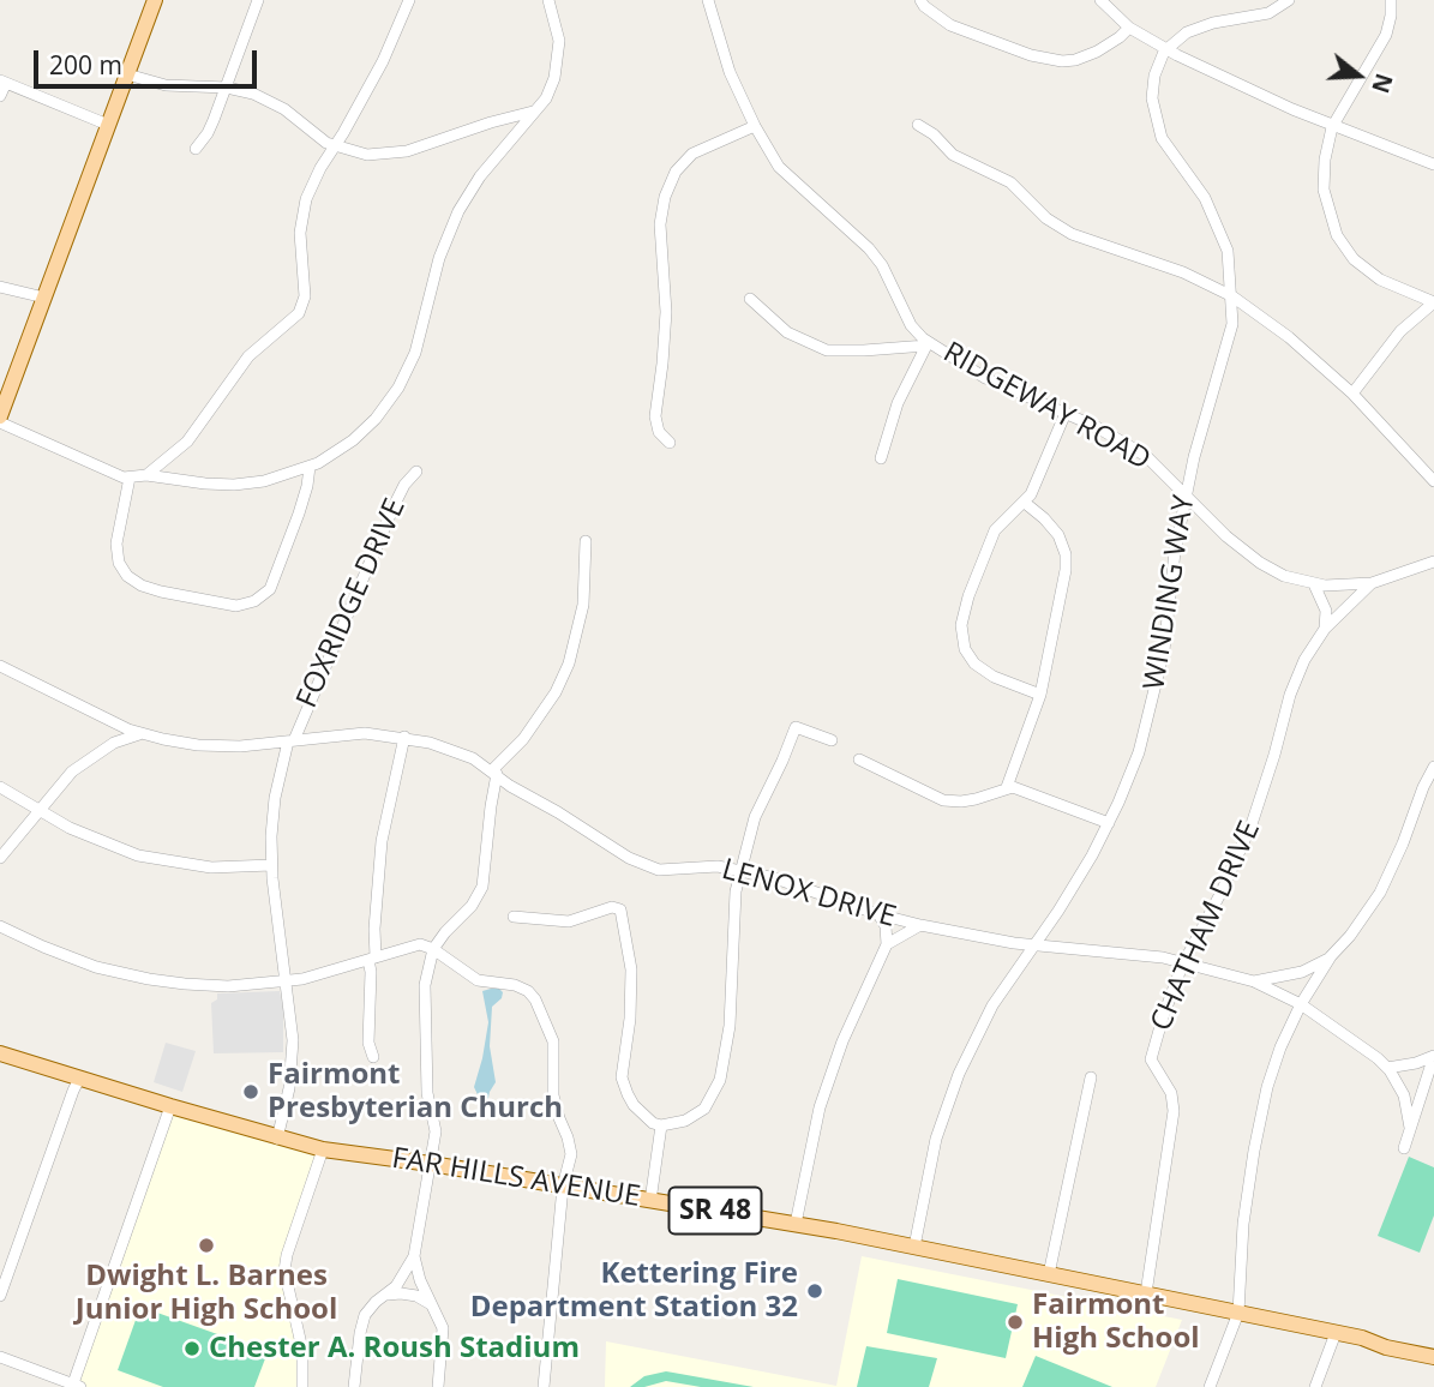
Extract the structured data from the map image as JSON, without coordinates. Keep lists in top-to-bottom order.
{
  "streets": {
    "main road": ["FAR HILLS AVENUE", "SR 48"],
    "street": [
      "RIDGEWAY ROAD",
      "WINDING WAY",
      "FOXRIDGE DRIVE",
      "LENOX DRIVE",
      "CHATHAM DRIVE"
    ]
  },
  "crossings": [
    ["RIDGEWAY ROAD", "WINDING WAY"],
    ["RIDGEWAY ROAD", "CHATHAM DRIVE"],
    ["WINDING WAY", "LENOX DRIVE"],
    ["WINDING WAY", "FAR HILLS AVENUE"],
    ["FOXRIDGE DRIVE", "LENOX DRIVE"],
    ["FOXRIDGE DRIVE", "FAR HILLS AVENUE"],
    ["LENOX DRIVE", "CHATHAM DRIVE"],
    ["CHATHAM DRIVE", "FAR HILLS AVENUE"]
  ],
  "places": [
    "Fairmont Presbyterian Church",
    "Dwight L. Barnes Junior High School",
    "Kettering Fire Department Station 32",
    "Fairmont High School",
    "Chester A. Roush Stadium"
  ],
  "scale_bar": "200 m",
  "north": "right"
}
